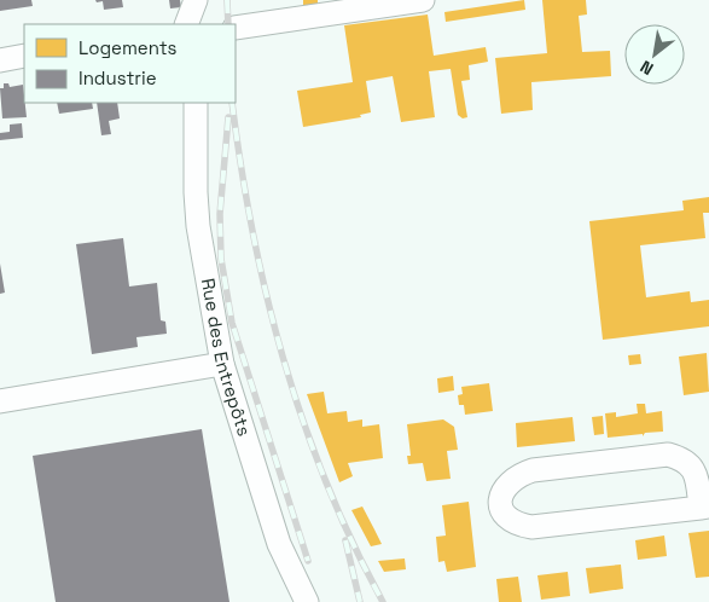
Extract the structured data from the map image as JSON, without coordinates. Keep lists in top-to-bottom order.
{
  "streets": {
    "street": ["Rue des Entrepôts"]
  },
  "legend": ["Logements", "Industrie"],
  "north": "bottom left"
}
